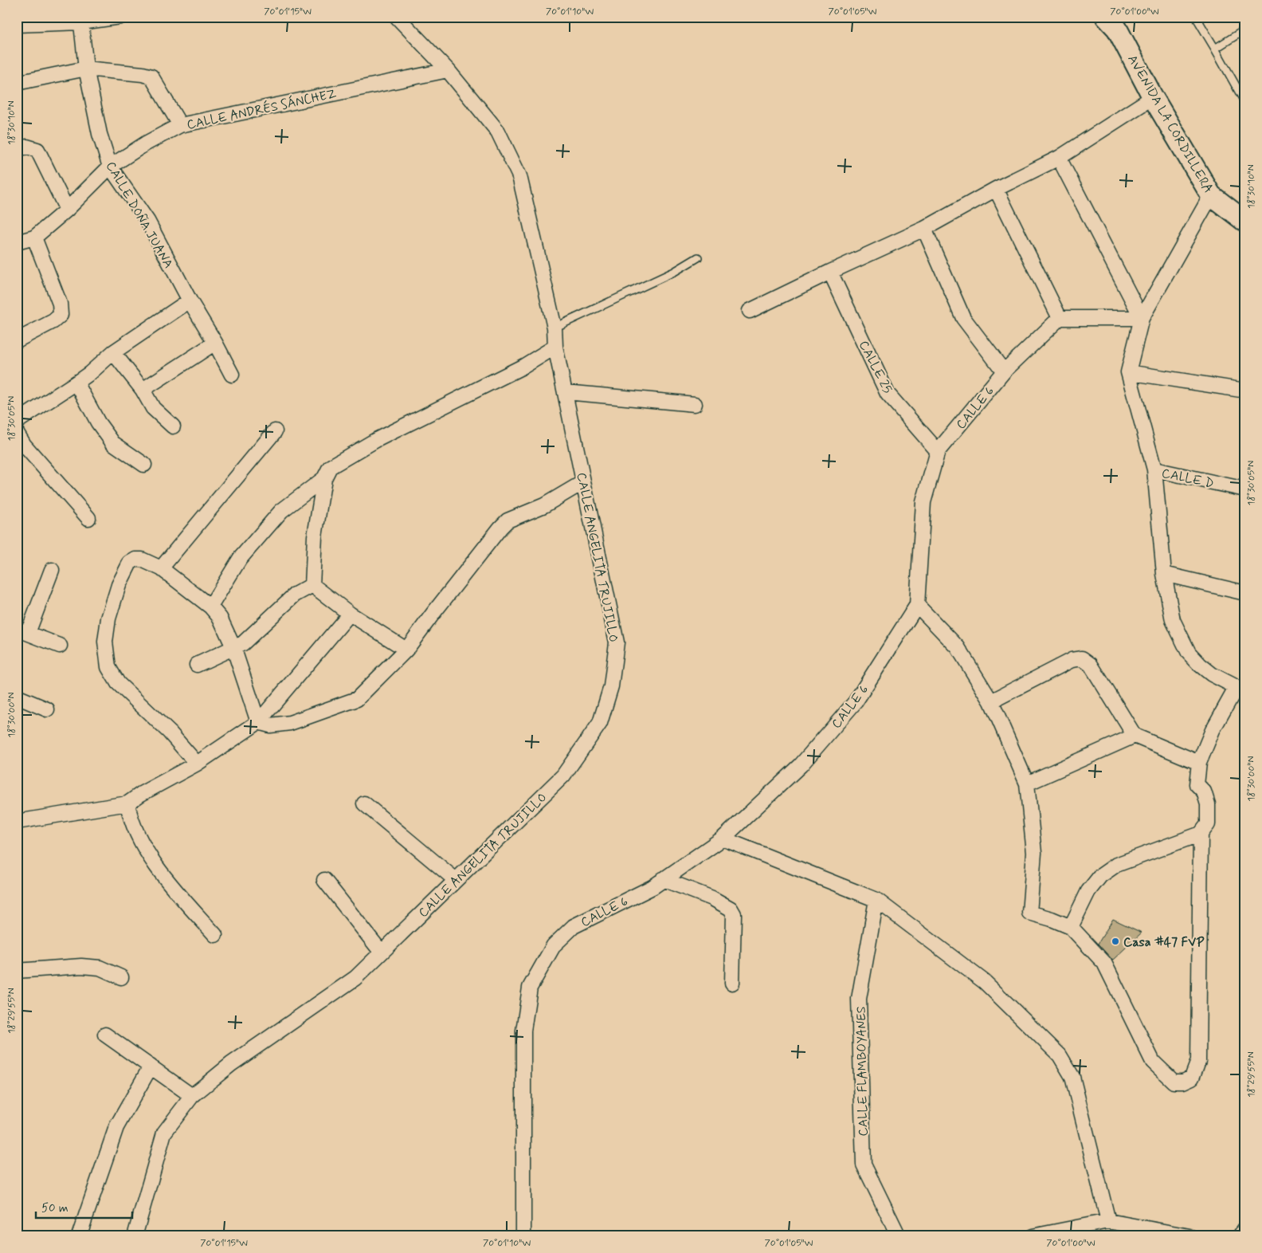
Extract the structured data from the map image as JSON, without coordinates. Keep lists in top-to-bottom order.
{
  "streets": {
    "main road": ["AVENIDA LA CORDILLERA"],
    "street": [
      "CALLE ANDRÉS SÁNCHEZ",
      "CALLE DOÑA JUANA",
      "CALLE 25",
      "CALLE 6",
      "CALLE D",
      "CALLE ANGELITA TRUJILLO",
      "CALLE FLAMBOYANES"
    ]
  },
  "crossings": [
    ["CALLE ANDRÉS SÁNCHEZ", "CALLE DOÑA JUANA"],
    ["CALLE ANDRÉS SÁNCHEZ", "CALLE ANGELITA TRUJILLO"],
    ["CALLE 25", "CALLE 6"]
  ],
  "places": ["Casa #47 FVP"],
  "scale_bar": "50 m",
  "coordinates": [
    "70°01'15\"W",
    "70°01'10\"W",
    "70°01'05\"W",
    "70°01'00\"W",
    "18°30'10\"N",
    "18°30'05\"N",
    "18°30'00\"N",
    "18°29'55\"N"
  ]
}
